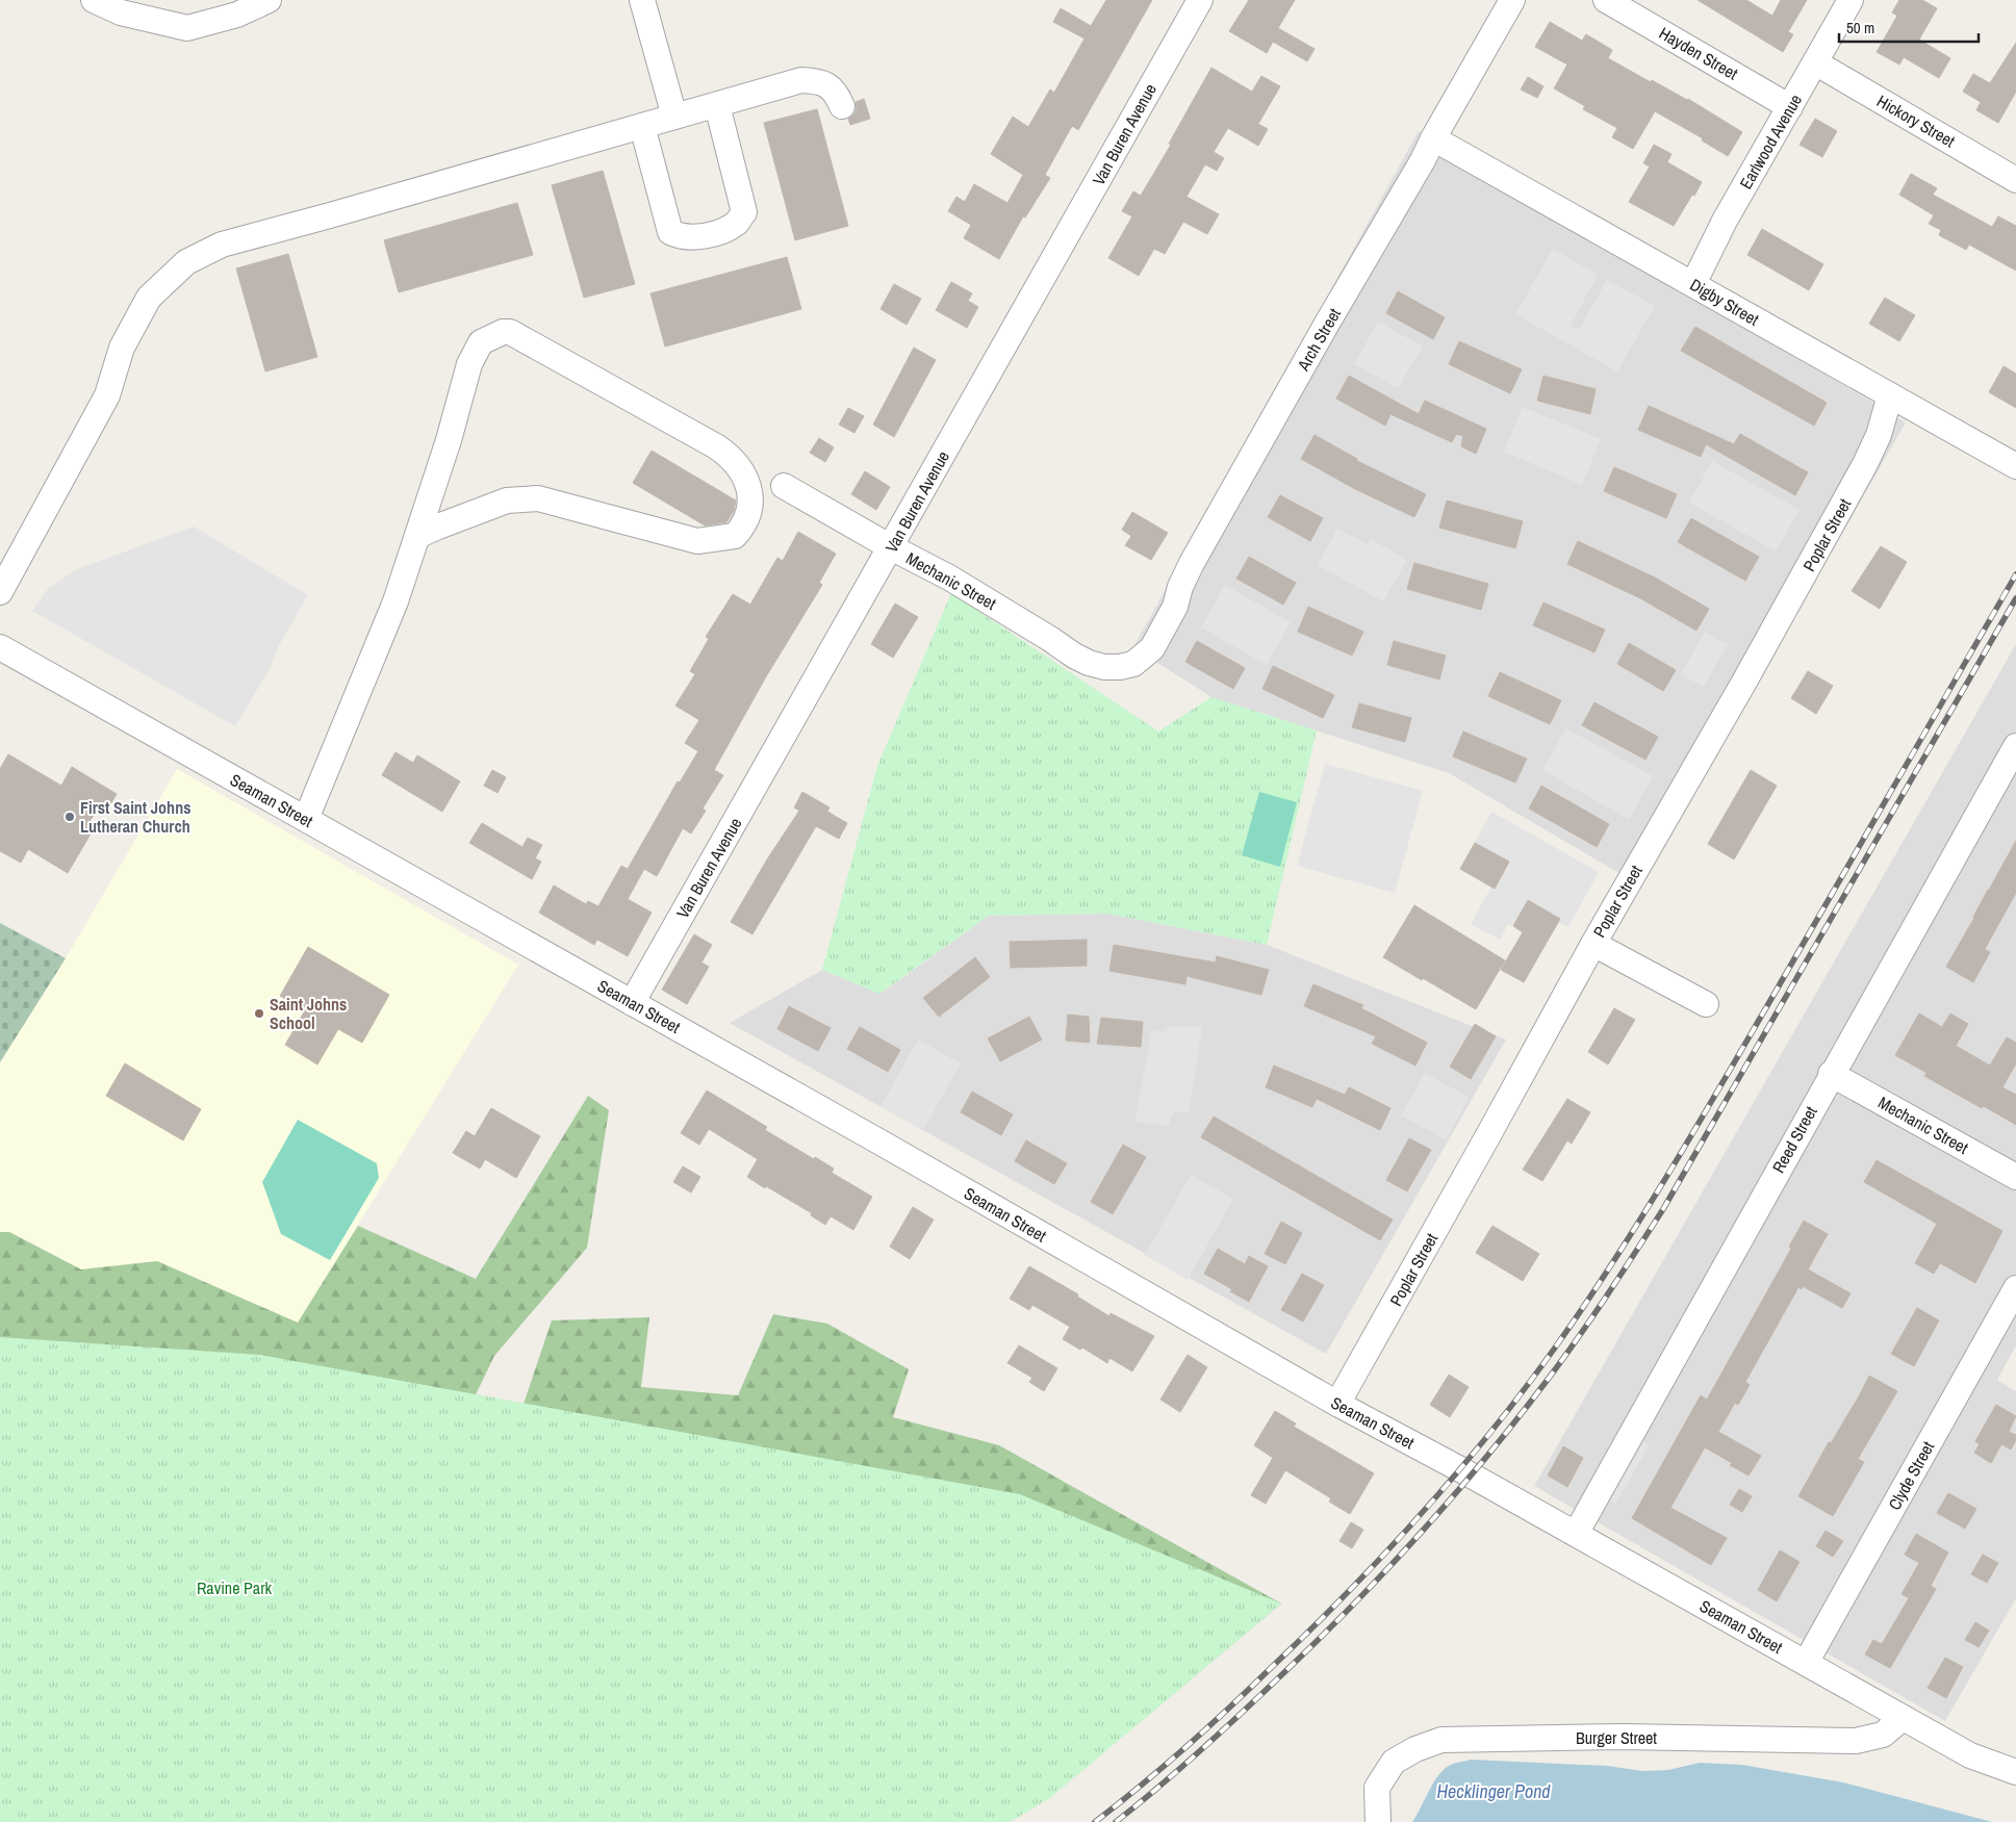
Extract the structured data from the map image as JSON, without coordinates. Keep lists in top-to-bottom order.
{
  "streets": {
    "street": [
      "Hayden Street",
      "Hickory Street",
      "Van Buren Avenue",
      "Earlwood Avenue",
      "Digby Street",
      "Arch Street",
      "Poplar Street",
      "Mechanic Street",
      "Seaman Street",
      "Reed Street",
      "Clyde Street",
      "Burger Street"
    ]
  },
  "crossings": [
    ["Hayden Street", "Earlwood Avenue"],
    ["Hickory Street", "Earlwood Avenue"],
    ["Van Buren Avenue", "Mechanic Street"],
    ["Van Buren Avenue", "Seaman Street"],
    ["Earlwood Avenue", "Digby Street"],
    ["Digby Street", "Arch Street"],
    ["Digby Street", "Poplar Street"],
    ["Arch Street", "Mechanic Street"],
    ["Poplar Street", "Seaman Street"],
    ["Mechanic Street", "Reed Street"],
    ["Seaman Street", "Reed Street"],
    ["Seaman Street", "Clyde Street"],
    ["Seaman Street", "Burger Street"]
  ],
  "water": ["Hecklinger Pond"],
  "parks": ["Ravine Park"],
  "places": ["First Saint Johns Lutheran Church", "Saint Johns School"],
  "scale_bar": "50 m"
}
